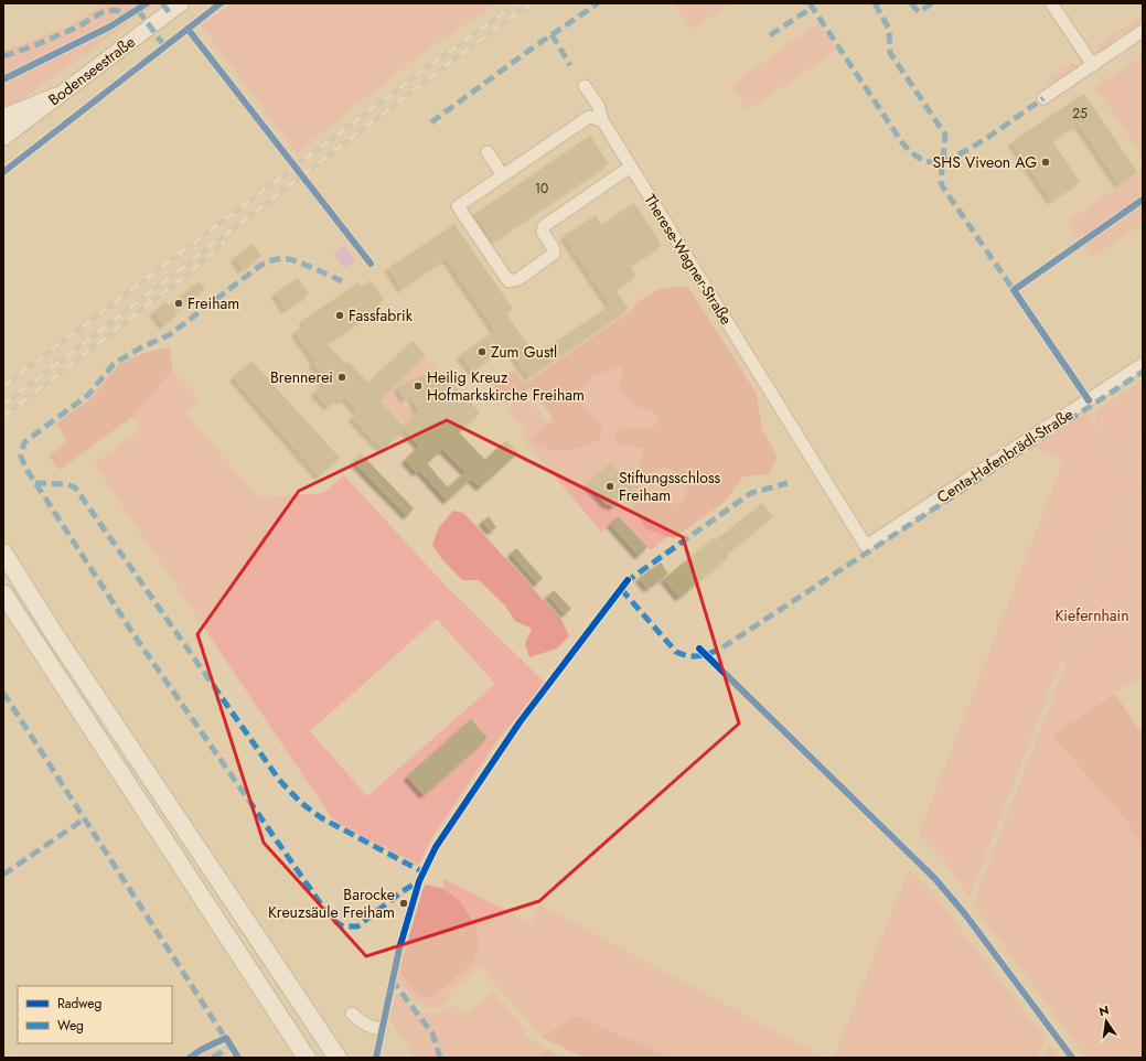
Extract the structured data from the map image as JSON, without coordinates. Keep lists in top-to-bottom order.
{
  "streets": {
    "main road": ["Bodenseestraße"],
    "street": ["Therese-Wagner-Straße", "Centa-Hafenbrädl-Straße"]
  },
  "crossings": [
    ["Therese-Wagner-Straße", "Centa-Hafenbrädl-Straße"]
  ],
  "parks": ["Kiefernhain"],
  "places": [
    "SHS Viveon AG",
    "Freiham",
    "Fassfabrik",
    "Zum Gustl",
    "Brennerei",
    "Heilig Kreuz Hofmarkskirche Freiham",
    "Stiftungsschloss Freiham",
    "Barocke Kreuzsäule Freiham"
  ],
  "house_numbers": ["25", "10"],
  "legend": ["Radweg", "Weg"],
  "north": "top"
}
